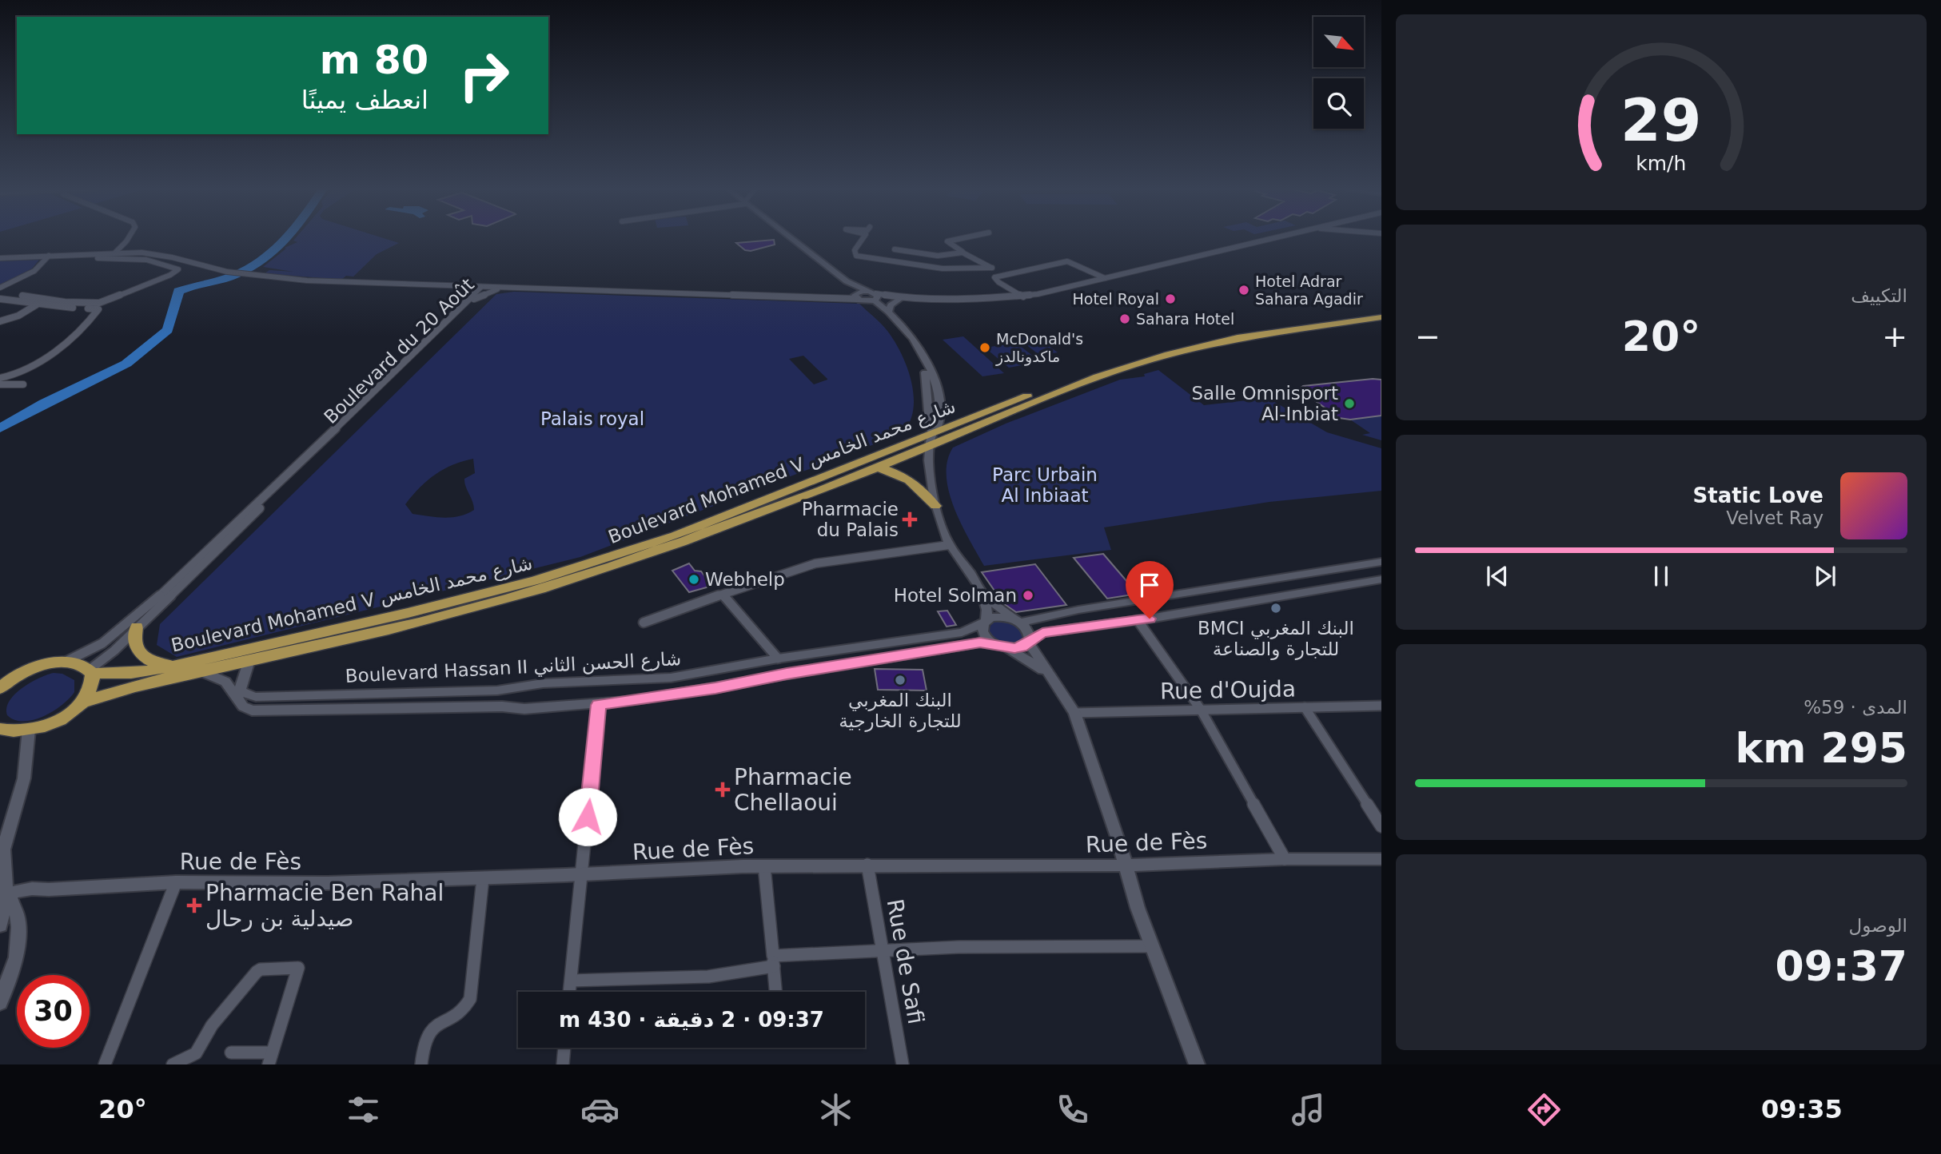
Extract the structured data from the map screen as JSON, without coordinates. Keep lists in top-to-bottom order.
{
  "streets": {
    "main road": ["Boulevard Mohamed V شارع محمد الخامس"],
    "street": [
      "Boulevard du 20 Août",
      "Boulevard Hassan II شارع الحسن الثاني",
      "Rue d'Oujda",
      "Rue de Fès",
      "Rue de Safi"
    ]
  },
  "crossings": [
    ["Boulevard du 20 Août", "Boulevard Mohamed V شارع محمد الخامس"],
    ["Boulevard Mohamed V شارع محمد الخامس", "Boulevard Hassan II شارع الحسن الثاني"],
    ["Rue de Fès", "Rue de Safi"]
  ],
  "parks": ["Palais royal", "Parc Urbain Al Inbiaat"],
  "places": {
    "other": [
      "Hotel Adrar Sahara Agadir",
      "Hotel Royal",
      "Sahara Hotel",
      "McDonald's ماكدونالدز",
      "Salle Omnisport Al-Inbiat",
      "Webhelp",
      "Hotel Solman",
      "BMCI البنك المغربي للتجارة والصناعة",
      "البنك المغربي للتجارة الخارجية"
    ],
    "health": ["Pharmacie du Palais", "Pharmacie Chellaoui", "Pharmacie Ben Rahal صيدلية بن رحال"]
  },
  "north": "bottom right",
  "page": {
    "turn": ["80 m", "انعطف يمينًا"],
    "tile": [
      "التكييف",
      ["المدى · 59%", "295 km"],
      ["الوصول", "09:37"]
    ],
    "heat": ["−", "20°", "+"],
    "song": ["Static Love", "Velvet Ray"],
    "limit": "30",
    "trip": "09:37 · 2 دقيقة · 430 m",
    "tabs": ["09:35", "20°"],
    "gauge": ["29", "km/h"]
  }
}
